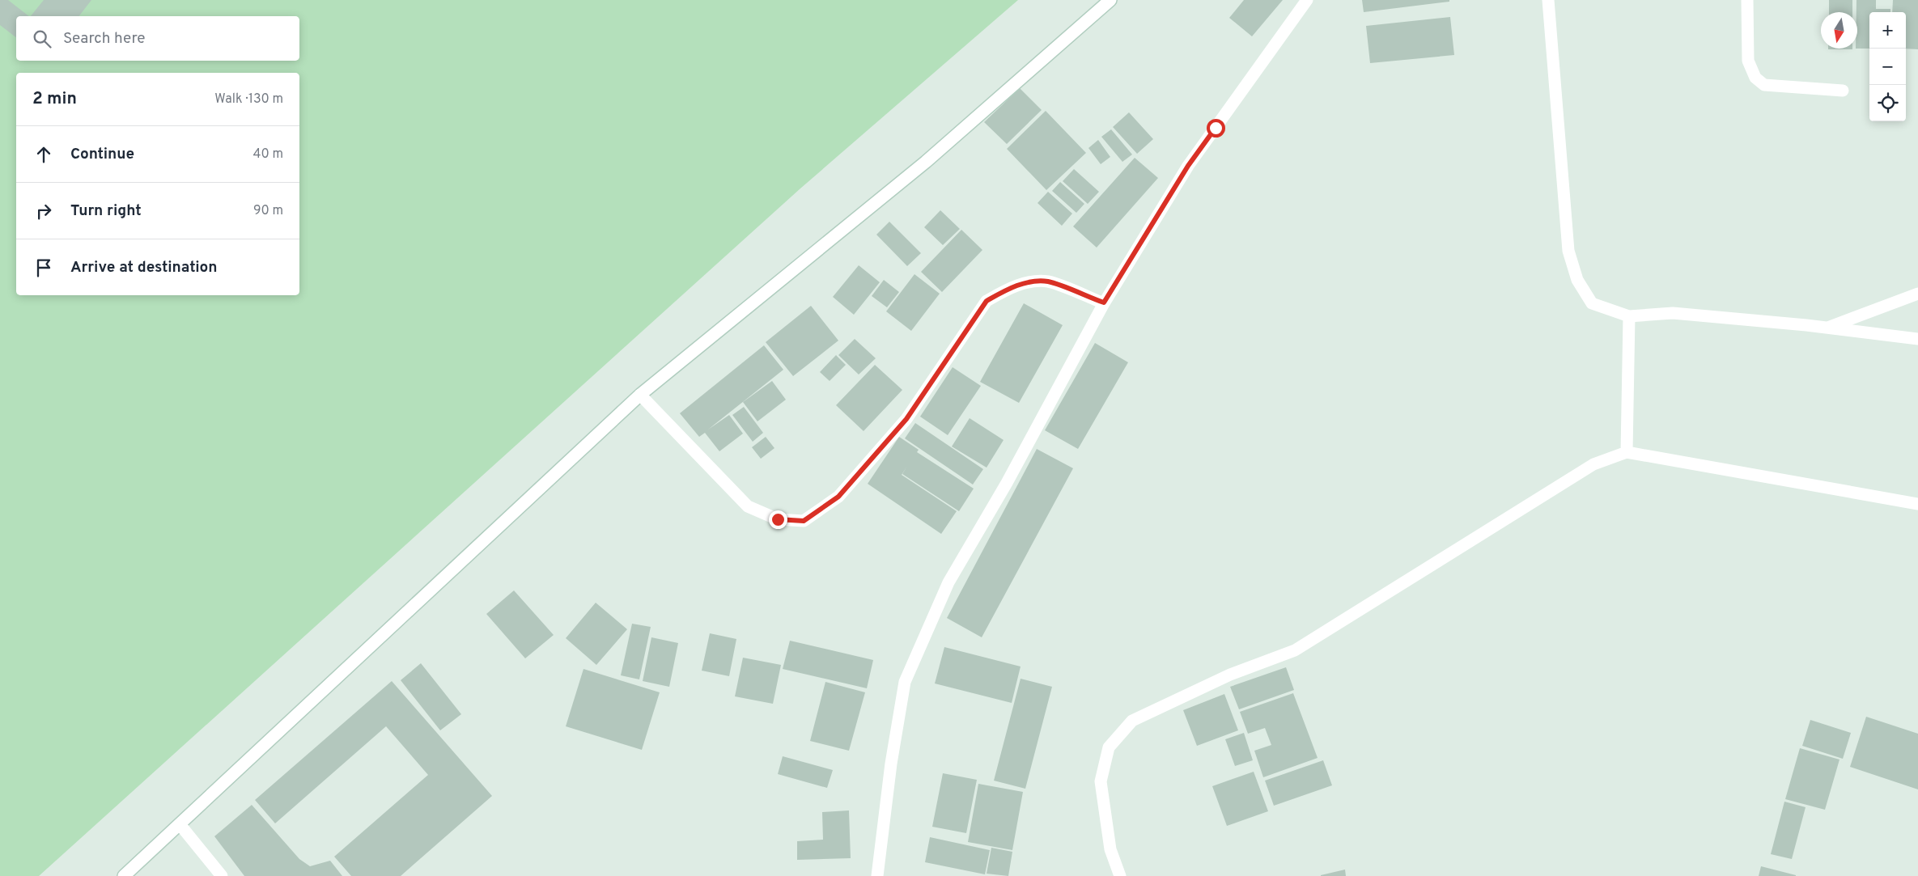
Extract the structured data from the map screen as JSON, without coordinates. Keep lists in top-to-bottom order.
{
  "north": "bottom",
  "page": {
    "map_buttons": ["+", "−"],
    "search": "Search here",
    "heading": ["2 min", "Walk · 130 m"],
    "list": [
      ["Continue", "40 m"],
      ["Turn right", "90 m"],
      "Arrive at destination"
    ]
  }
}
